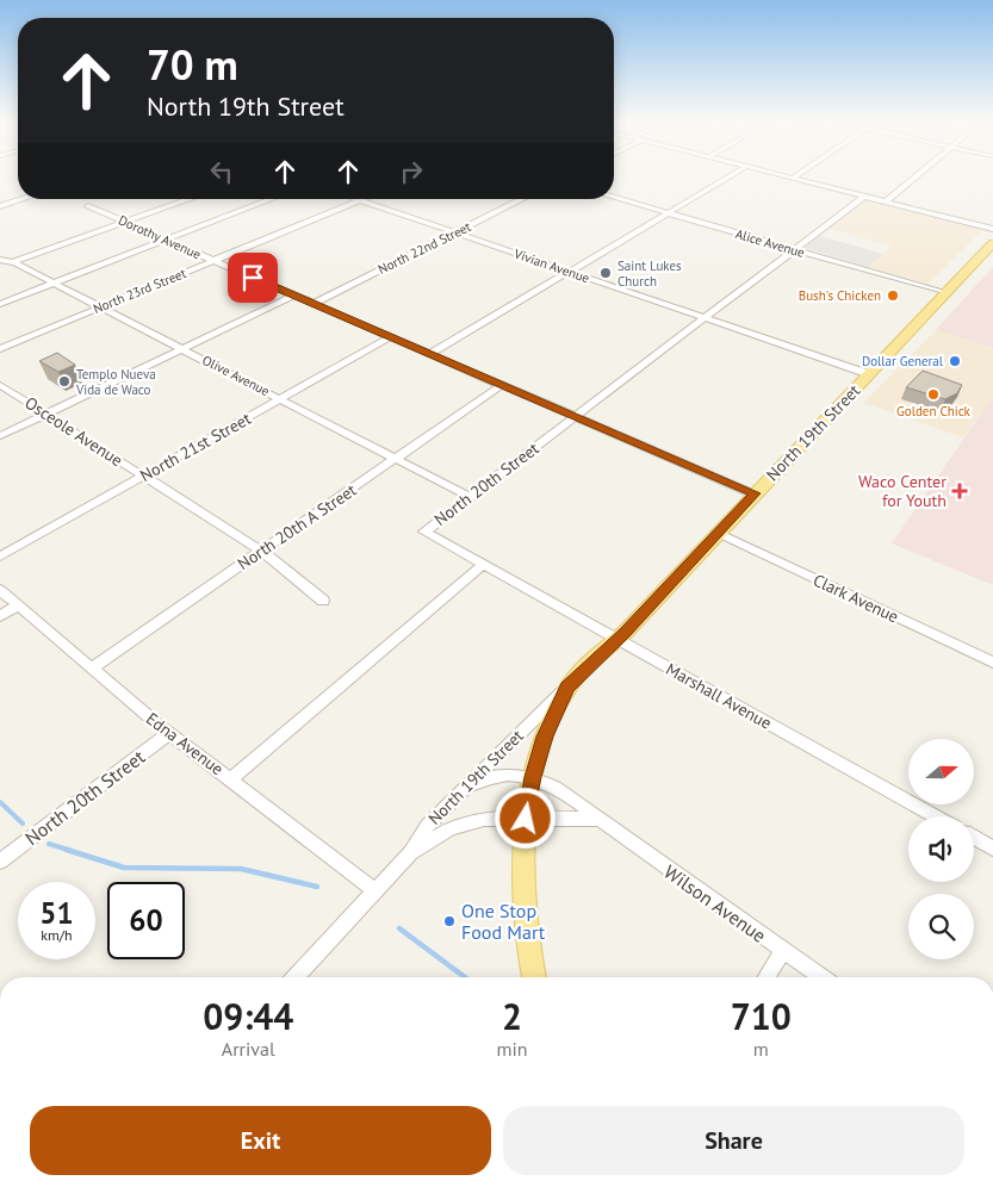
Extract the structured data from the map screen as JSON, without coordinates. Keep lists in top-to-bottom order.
{
  "streets": {
    "main road": ["North 19th Street"],
    "street": [
      "Dorothy Avenue",
      "Alice Avenue",
      "North 22nd Street",
      "Vivian Avenue",
      "North 23rd Street",
      "Olive Avenue",
      "Osceole Avenue",
      "North 21st Street",
      "North 20th Street",
      "North 20th A Street",
      "Clark Avenue",
      "Marshall Avenue",
      "Edna Avenue",
      "Wilson Avenue"
    ]
  },
  "crossings": [
    ["Dorothy Avenue", "North 22nd Street"],
    ["Dorothy Avenue", "North 23rd Street"],
    ["Dorothy Avenue", "North 19th Street"],
    ["Dorothy Avenue", "North 21st Street"],
    ["Dorothy Avenue", "North 20th Street"],
    ["Dorothy Avenue", "North 20th A Street"],
    ["Alice Avenue", "North 19th Street"],
    ["Alice Avenue", "North 20th Street"],
    ["North 22nd Street", "Vivian Avenue"],
    ["Vivian Avenue", "North 23rd Street"],
    ["Vivian Avenue", "North 19th Street"],
    ["Vivian Avenue", "North 20th Street"],
    ["North 23rd Street", "Olive Avenue"],
    ["Olive Avenue", "North 21st Street"],
    ["Olive Avenue", "North 20th Street"],
    ["Olive Avenue", "North 20th A Street"],
    ["Osceole Avenue", "North 21st Street"],
    ["Osceole Avenue", "North 20th A Street"],
    ["North 19th Street", "Clark Avenue"],
    ["North 19th Street", "Marshall Avenue"],
    ["North 19th Street", "Edna Avenue"],
    ["North 19th Street", "Wilson Avenue"],
    ["North 20th Street", "Marshall Avenue"],
    ["North 20th Street", "Edna Avenue"],
    ["North 20th A Street", "Edna Avenue"]
  ],
  "places": {
    "other": [
      "Saint Lukes Church",
      "Bush's Chicken",
      "Dollar General",
      "Templo Nueva Vida de Waco",
      "Golden Chick",
      "One Stop Food Mart"
    ],
    "health": ["Waco Center for Youth"]
  },
  "north": "right",
  "page": {
    "turn": ["70 m", "North 19th Street"],
    "speed": "51 km/h",
    "limit": "60",
    "eta": [
      "09:44",
      "Arrival",
      "2",
      "min",
      "710",
      "m"
    ],
    "buttons": ["Exit", "Share"]
  }
}
